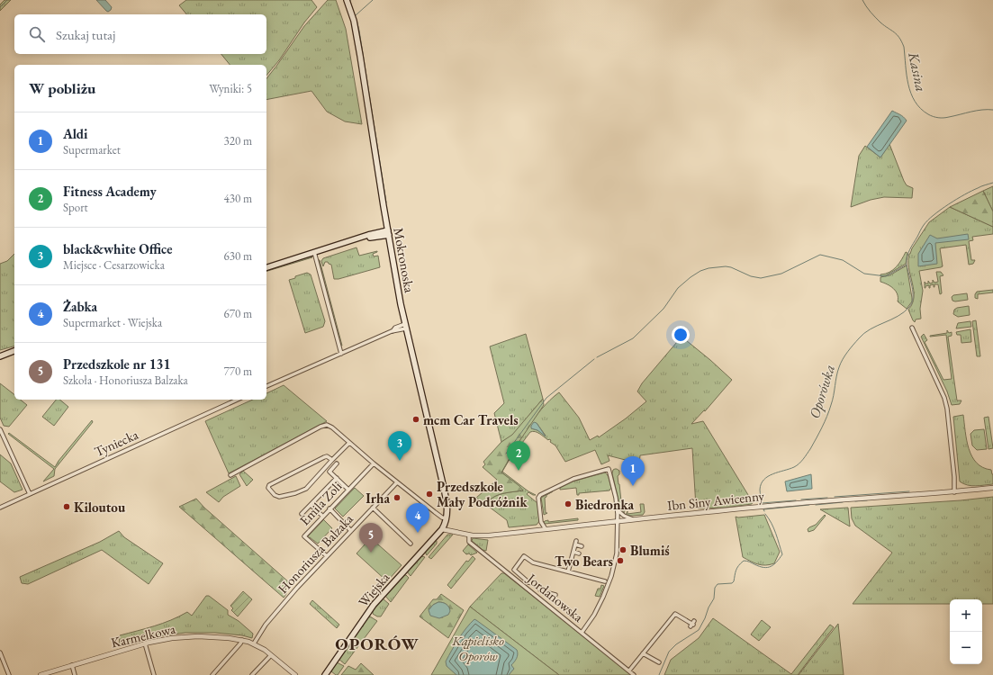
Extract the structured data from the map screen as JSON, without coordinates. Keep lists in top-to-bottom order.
{
  "streets": {
    "main road": ["Mokronoska", "Wiejska"],
    "street": [
      "Tyniecka",
      "Ibn Siny Awicenny",
      "Emila Zoli",
      "Honoriusza Balzaka",
      "Jordanowska",
      "Karmelkowa"
    ]
  },
  "crossings": [
    ["Mokronoska", "Wiejska"],
    ["Ibn Siny Awicenny", "Wiejska"],
    ["Ibn Siny Awicenny", "Jordanowska"],
    ["Emila Zoli", "Honoriusza Balzaka"],
    ["Honoriusza Balzaka", "Karmelkowa"]
  ],
  "districts": ["OPORÓW"],
  "water": ["Kasina", "Oporówka"],
  "parks": ["Kąpielisko Oporów"],
  "places": [
    "mcm Car Travels",
    "Przedszkole Mały Podróżnik",
    "Irha",
    "Biedronka",
    "Kiloutou",
    "Blumiś",
    "Two Bears"
  ],
  "page": {
    "search": "Szukaj tutaj",
    "heading": ["W pobliżu", "Wyniki: 5"],
    "list": [
      {
        "mark": "1",
        "name": "Aldi",
        "note": "Supermarket",
        "value": "320 m"
      },
      {
        "mark": "2",
        "name": "Fitness Academy",
        "note": "Sport",
        "value": "430 m"
      },
      {
        "mark": "3",
        "name": "black&white Office",
        "note": "Miejsce · Cesarzowicka",
        "value": "630 m"
      },
      {
        "mark": "4",
        "name": "Żabka",
        "note": "Supermarket · Wiejska",
        "value": "670 m"
      },
      {
        "mark": "5",
        "name": "Przedszkole nr 131",
        "note": "Szkoła · Honoriusza Balzaka",
        "value": "770 m"
      }
    ],
    "pins": [
      "3",
      "2",
      "1",
      "4",
      "5"
    ],
    "map_buttons": ["+", "−"]
  }
}
